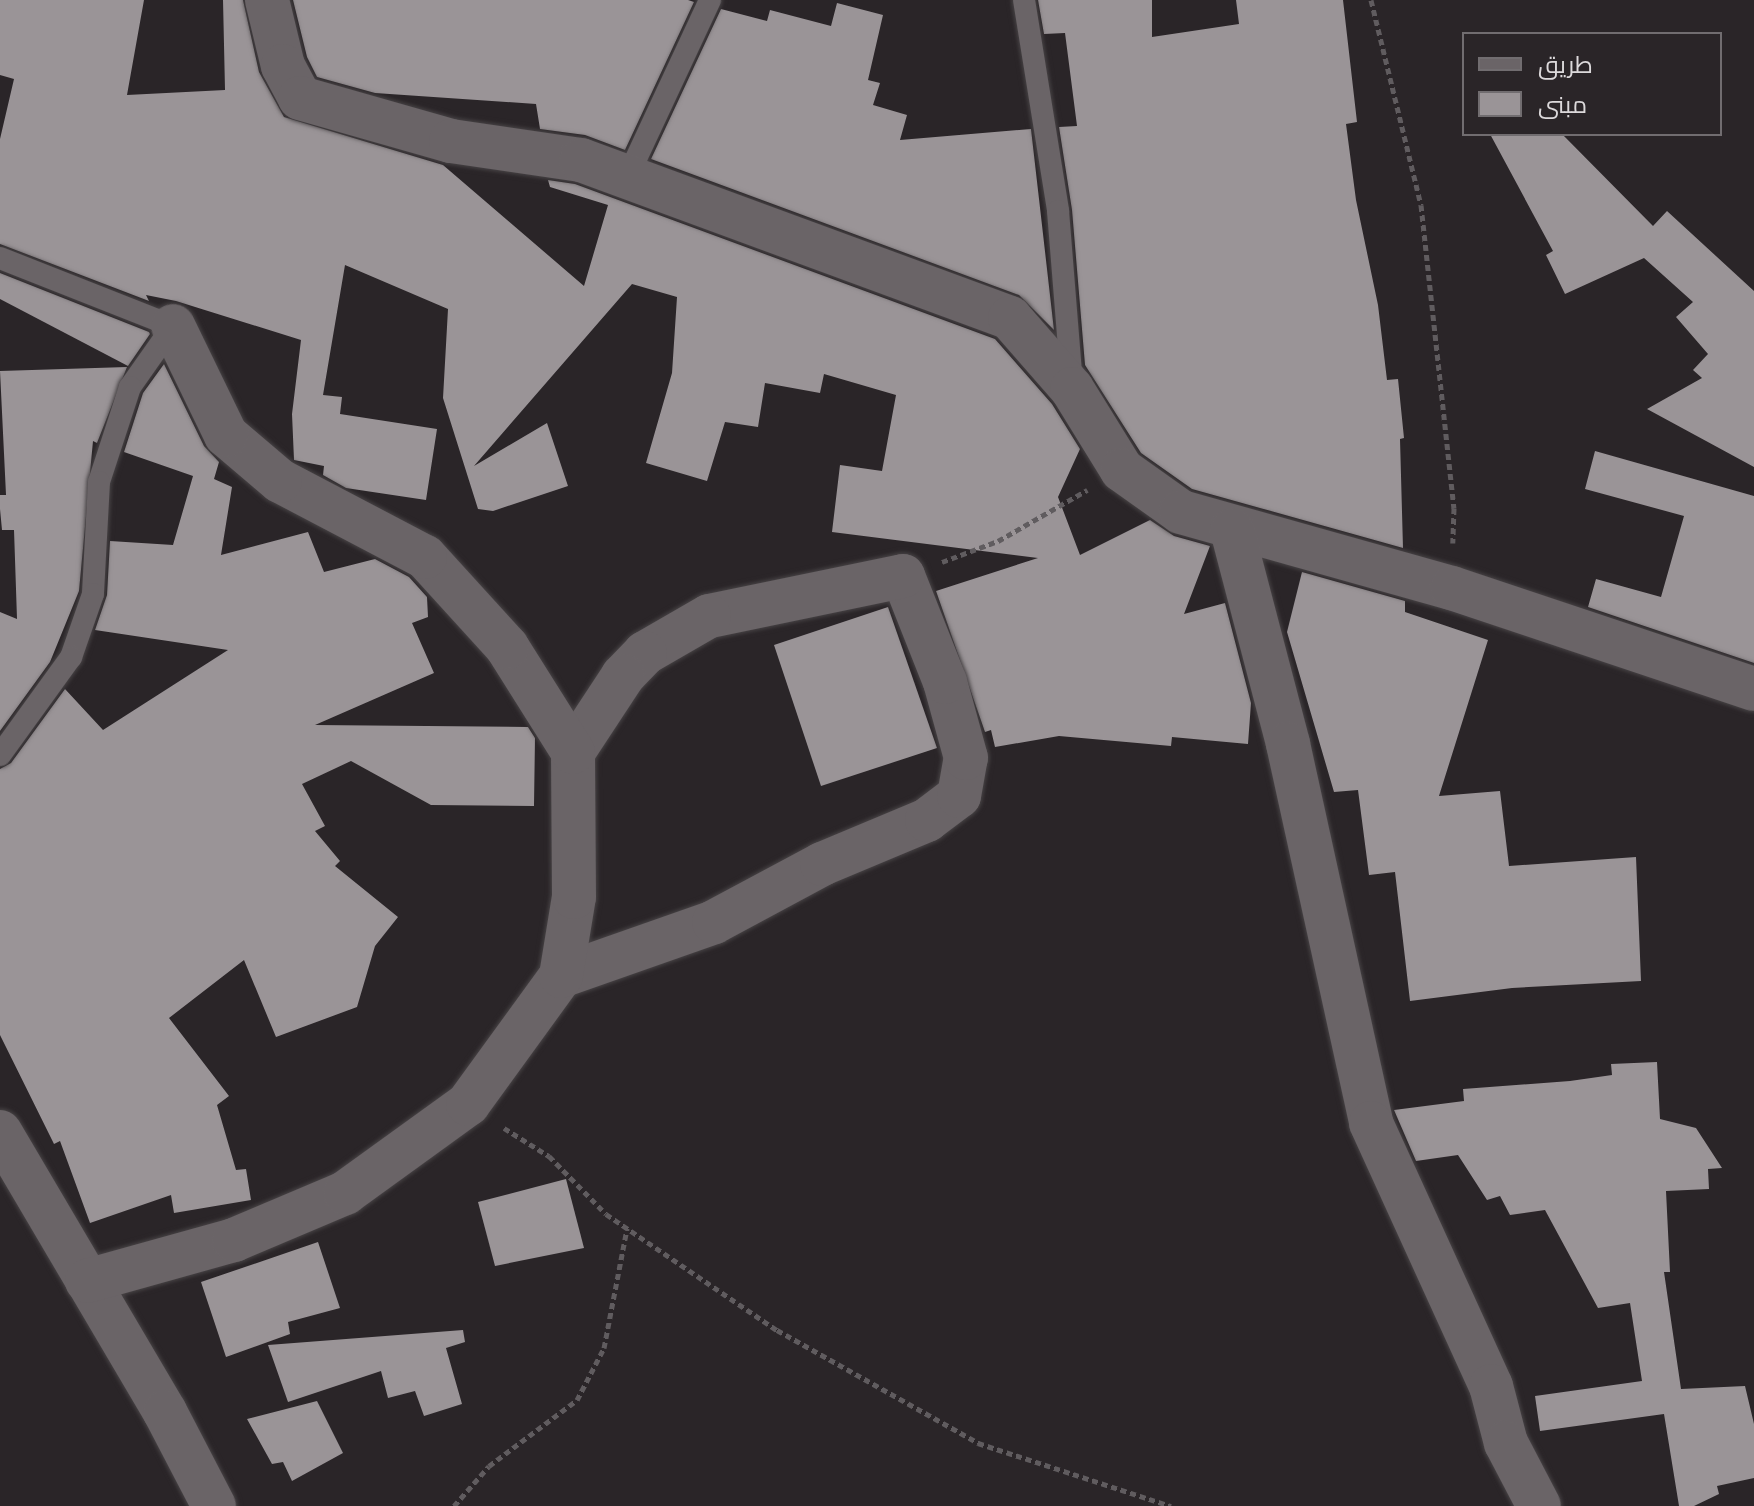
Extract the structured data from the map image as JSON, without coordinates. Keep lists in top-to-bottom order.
{
  "legend": ["طريق", "مبنى"]
}
